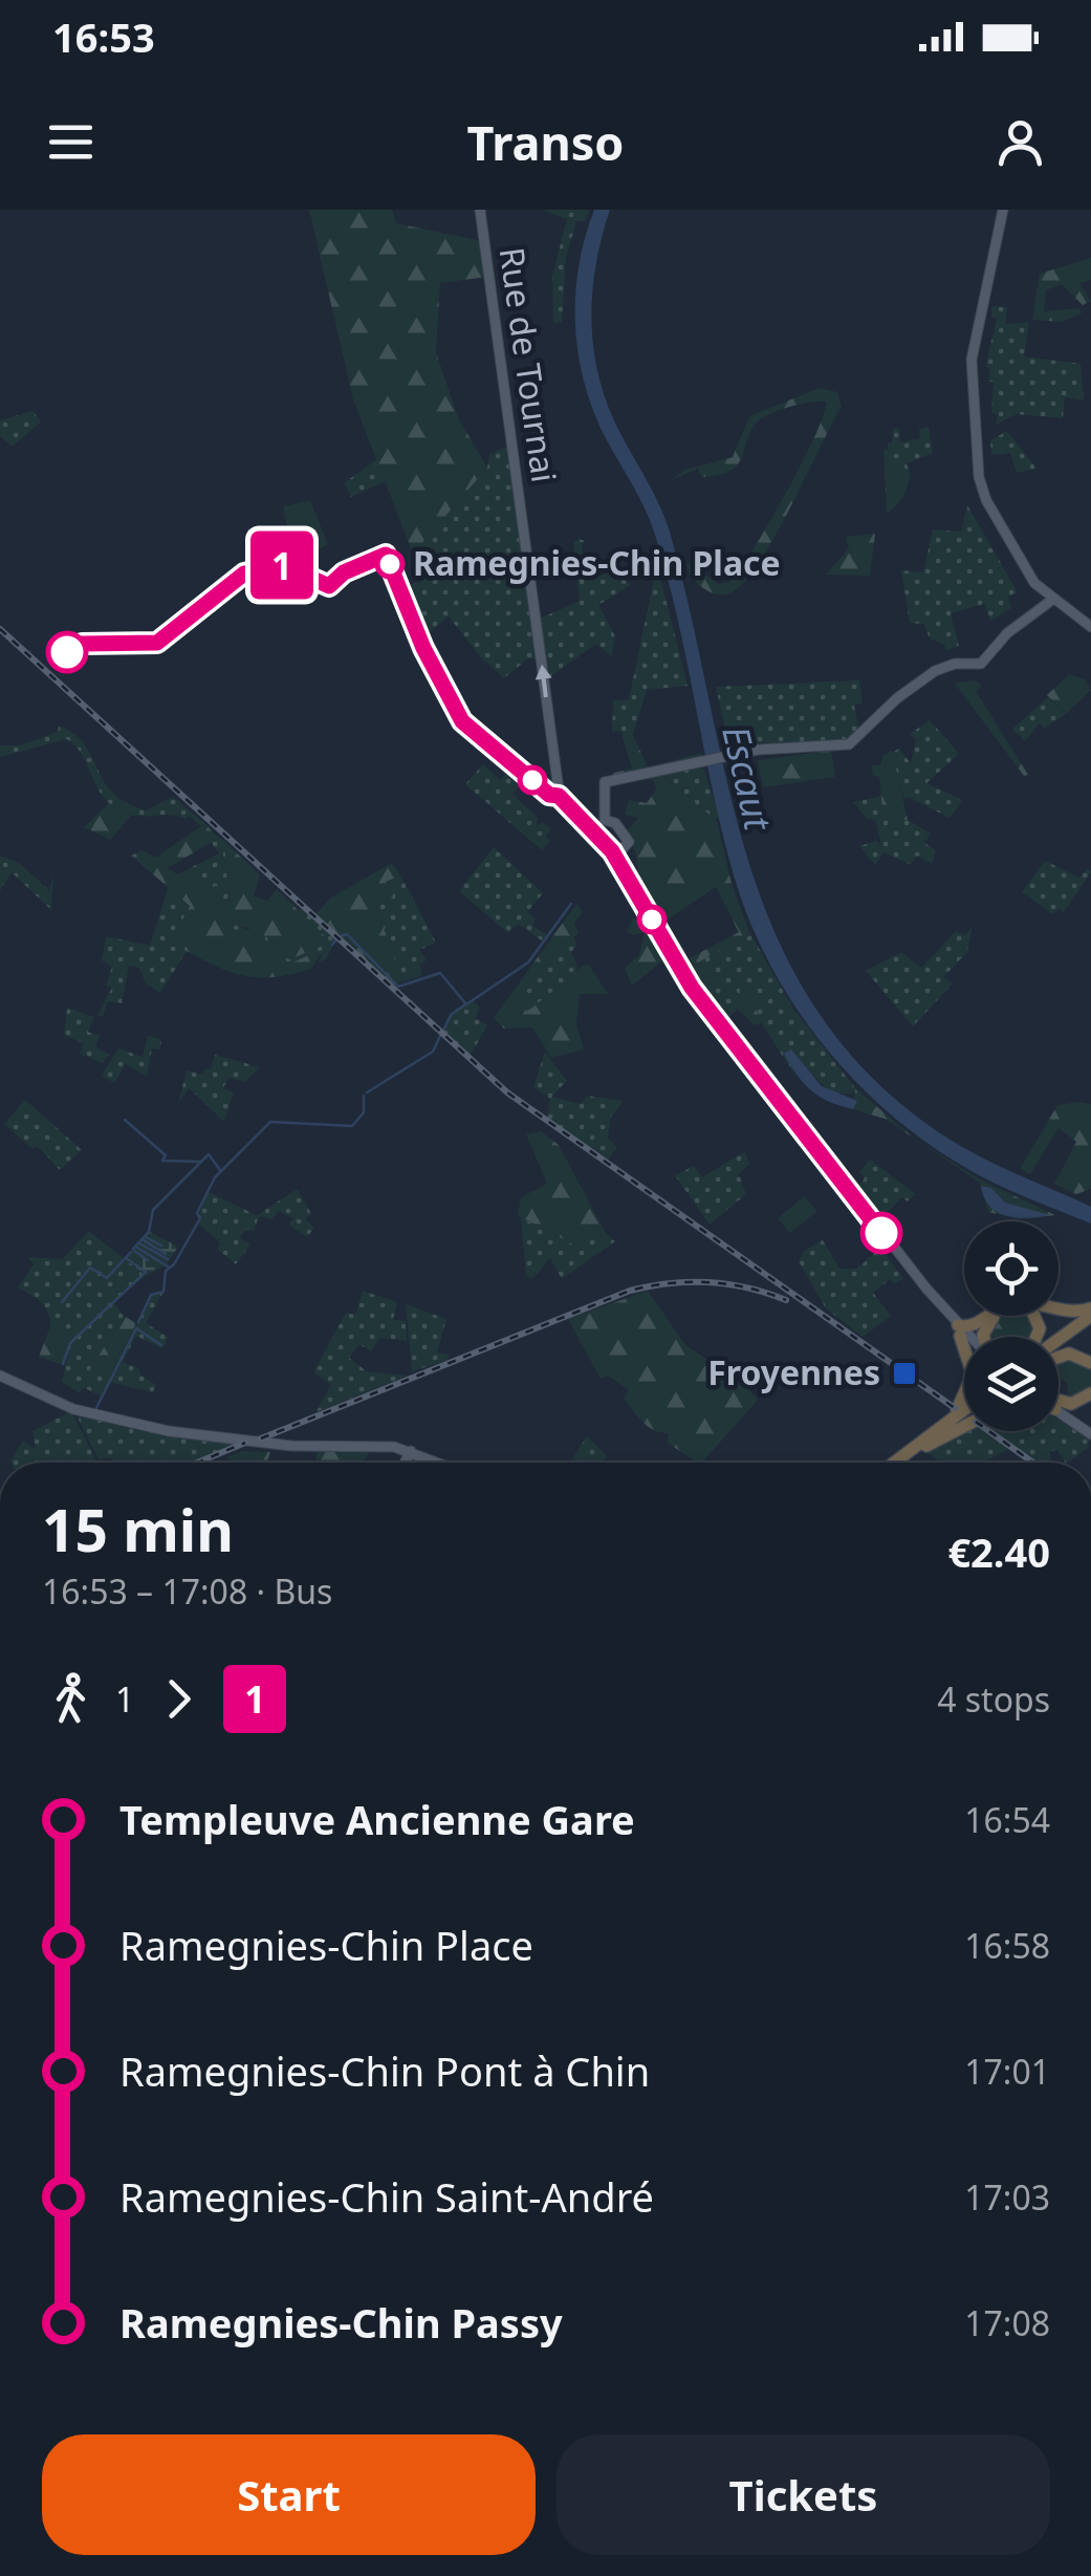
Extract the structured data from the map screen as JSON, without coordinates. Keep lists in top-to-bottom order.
{
  "streets": {
    "main road": ["Rue de Tournai"]
  },
  "one_way": ["Rue de Tournai"],
  "water": ["Escaut"],
  "places": {
    "other": ["Ramegnies-Chin Place"],
    "transit": ["Froyennes"]
  },
  "lines": ["bus line 1"],
  "page": {
    "status": "16:53",
    "header": "Transo",
    "on_map": "1",
    "heading": ["15 min", "16:53 – 17:08 · Bus", "€2.40"],
    "legs": ["1", "1", "4 stops"],
    "list": [
      {
        "name": "Templeuve Ancienne Gare",
        "value": "16:54"
      },
      {
        "name": "Ramegnies-Chin Place",
        "value": "16:58"
      },
      {
        "name": "Ramegnies-Chin Pont à Chin",
        "value": "17:01"
      },
      {
        "name": "Ramegnies-Chin Saint-André",
        "value": "17:03"
      },
      {
        "name": "Ramegnies-Chin Passy",
        "value": "17:08"
      }
    ],
    "buttons": ["Start", "Tickets"]
  }
}
